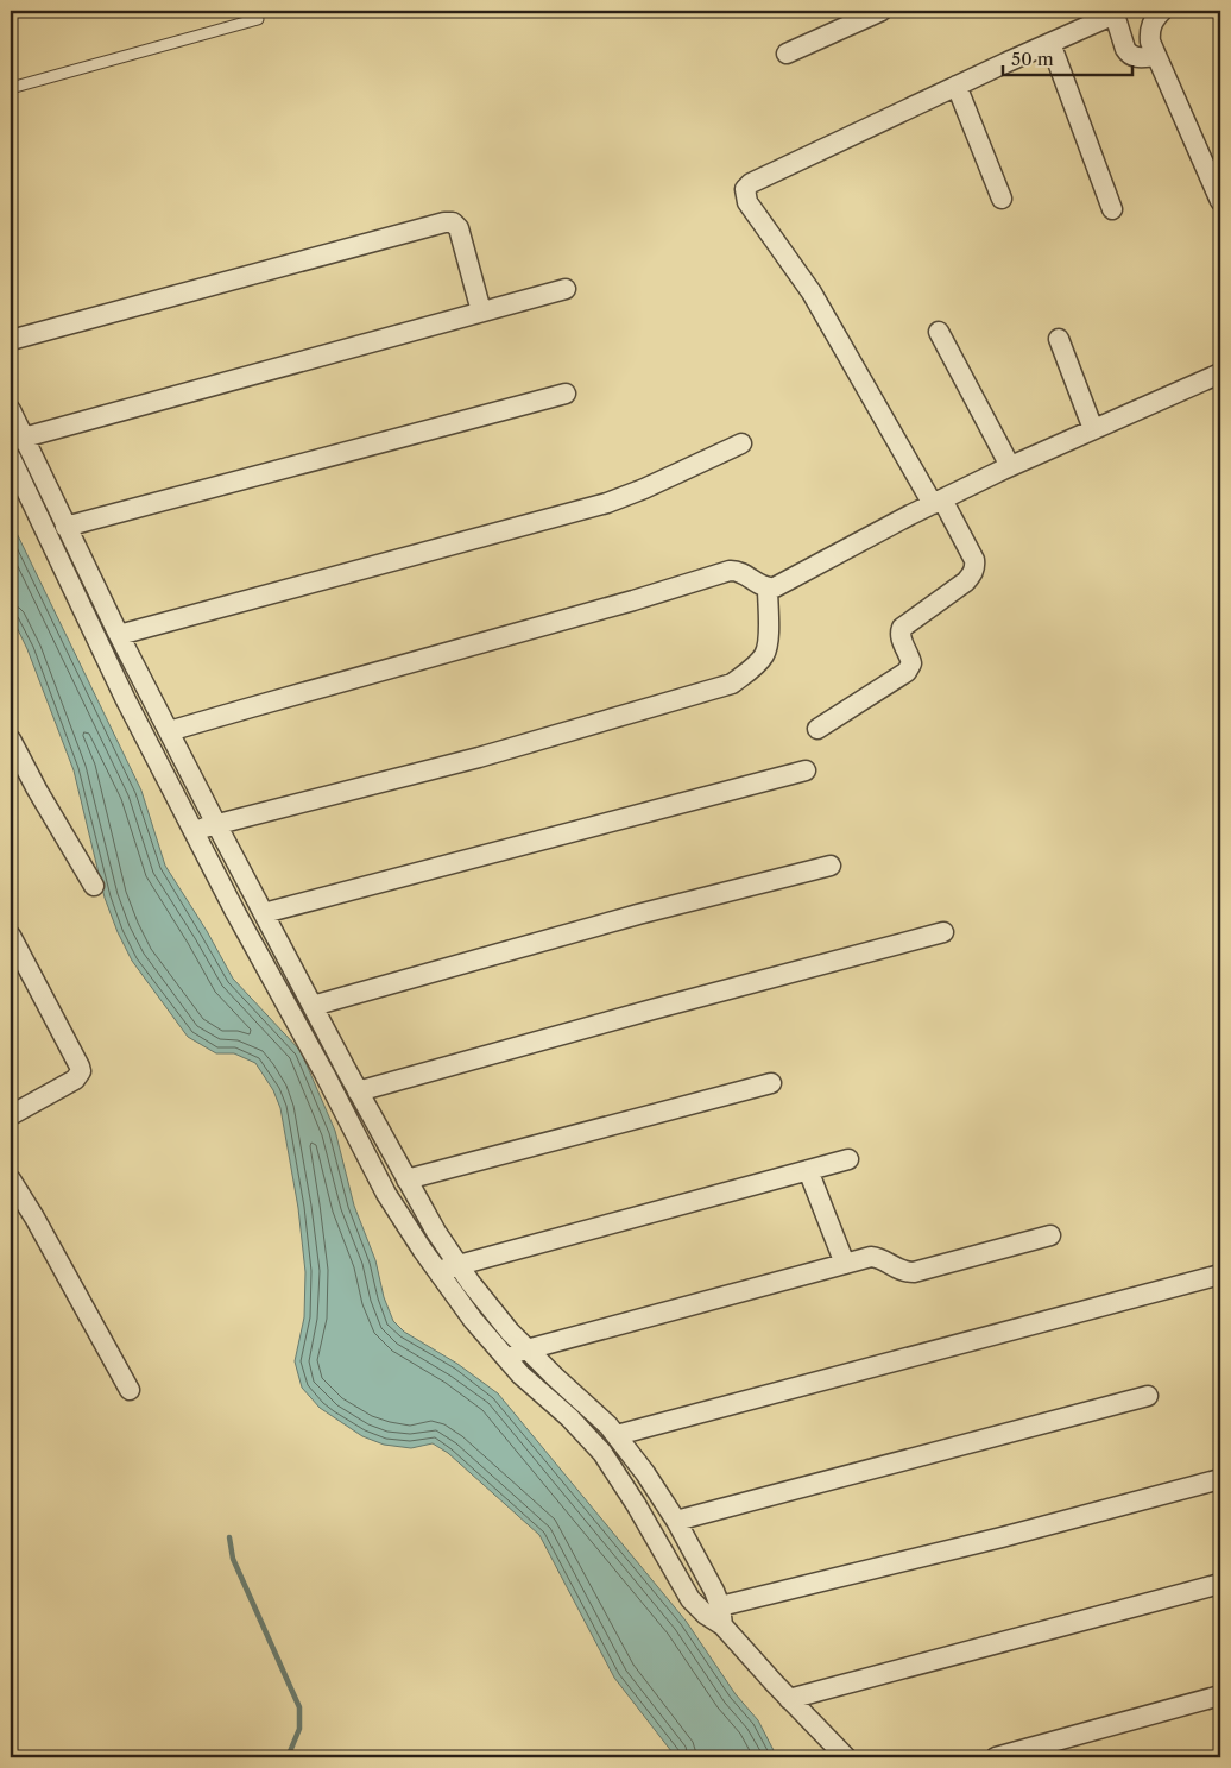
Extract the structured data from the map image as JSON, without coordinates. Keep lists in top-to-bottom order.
{
  "scale_bar": "50 m"
}
